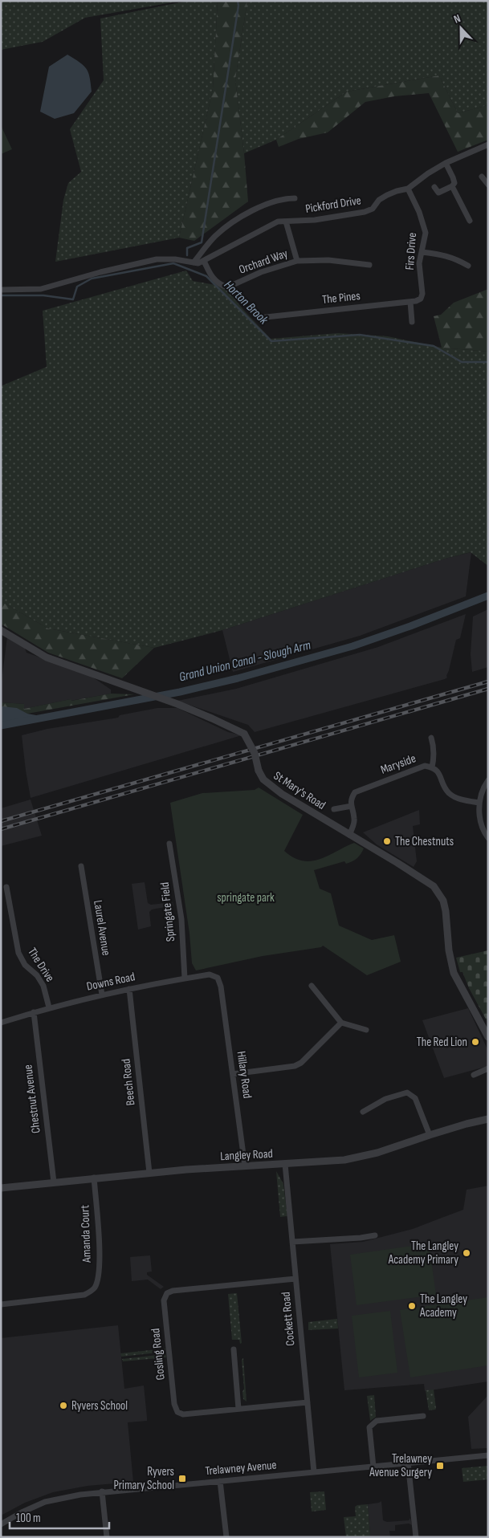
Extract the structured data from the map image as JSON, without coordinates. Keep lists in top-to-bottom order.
{
  "streets": {
    "street": [
      "Pickford Drive",
      "Firs Drive",
      "Orchard Way",
      "The Pines",
      "Maryside",
      "St Mary's Road",
      "Springate Field",
      "Laurel Avenue",
      "The Drive",
      "Downs Road",
      "Hillary Road",
      "Beech Road",
      "Chestnut Avenue",
      "Langley Road",
      "Amanda Court",
      "Cockett Road",
      "Gosling Road",
      "Trelawney Avenue"
    ]
  },
  "crossings": [
    ["Pickford Drive", "Firs Drive"],
    ["Pickford Drive", "Orchard Way"],
    ["Firs Drive", "The Pines"],
    ["Springate Field", "Downs Road"],
    ["Laurel Avenue", "Downs Road"],
    ["The Drive", "Downs Road"],
    ["Downs Road", "Hillary Road"],
    ["Downs Road", "Beech Road"],
    ["Downs Road", "Chestnut Avenue"],
    ["Hillary Road", "Langley Road"],
    ["Beech Road", "Langley Road"],
    ["Chestnut Avenue", "Langley Road"],
    ["Langley Road", "Amanda Court"],
    ["Langley Road", "Cockett Road"],
    ["Cockett Road", "Gosling Road"],
    ["Cockett Road", "Trelawney Avenue"]
  ],
  "water": ["Horton Brook", "Grand Union Canal - Slough Arm"],
  "parks": ["springate park"],
  "places": {
    "other": [
      "The Chestnuts",
      "The Red Lion",
      "The Langley Academy Primary",
      "The Langley Academy",
      "Ryvers School"
    ],
    "transit": ["Trelawney Avenue Surgery", "Ryvers Primary School"]
  },
  "scale_bar": "100 m",
  "north": "top"
}
